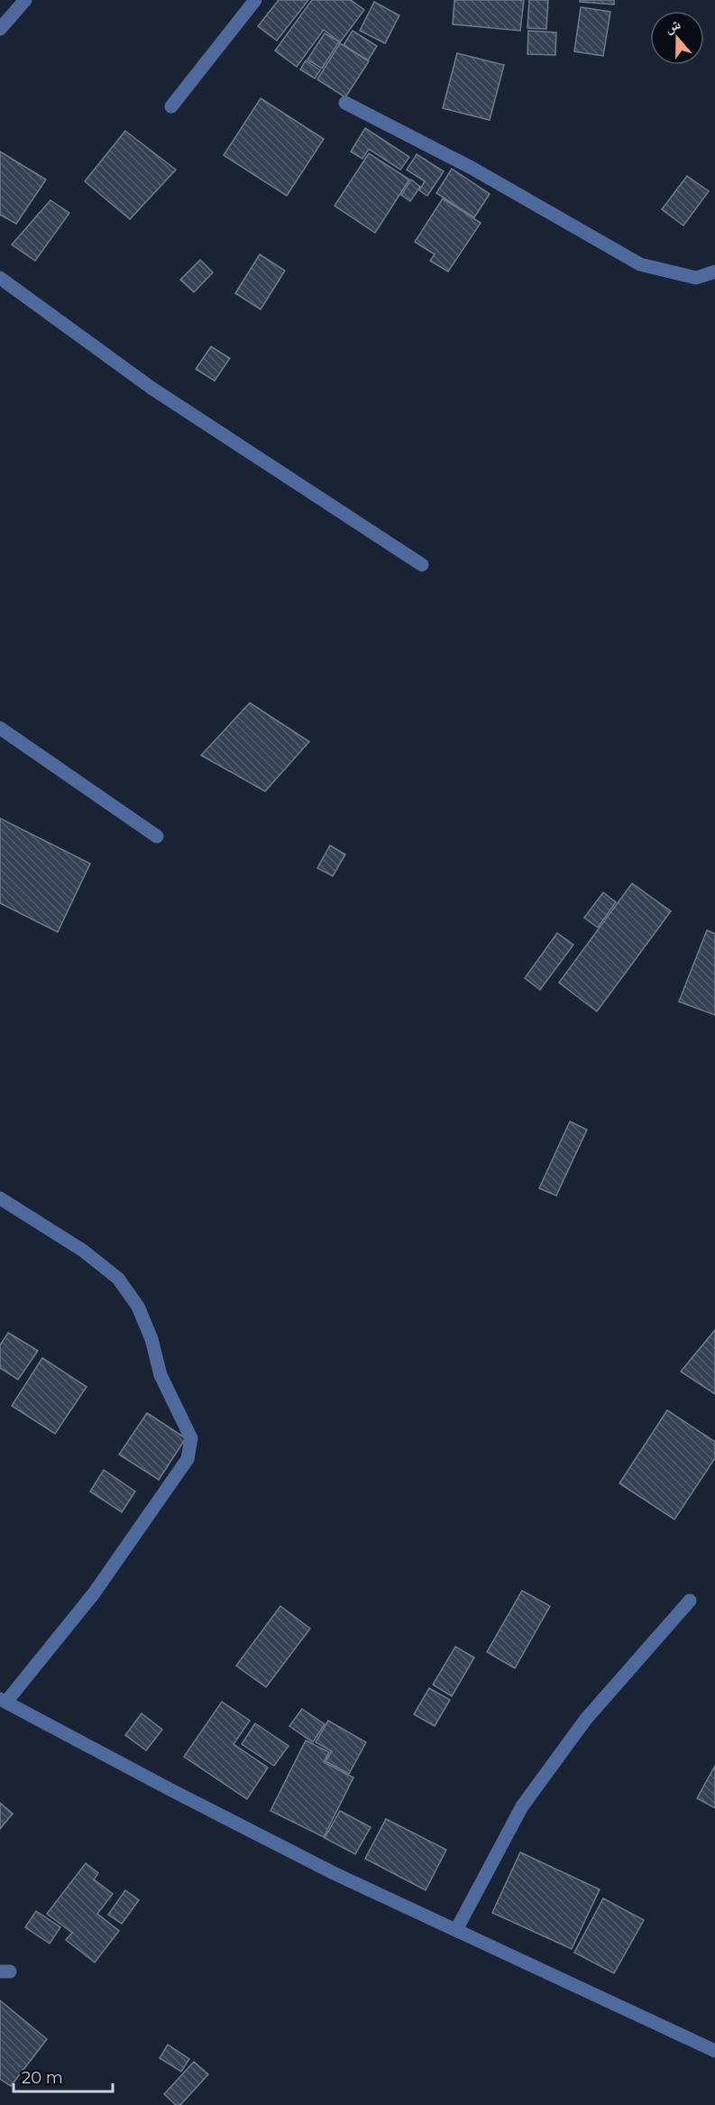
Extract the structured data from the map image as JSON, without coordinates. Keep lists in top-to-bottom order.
{
  "scale_bar": "20 m",
  "north": "top"
}
